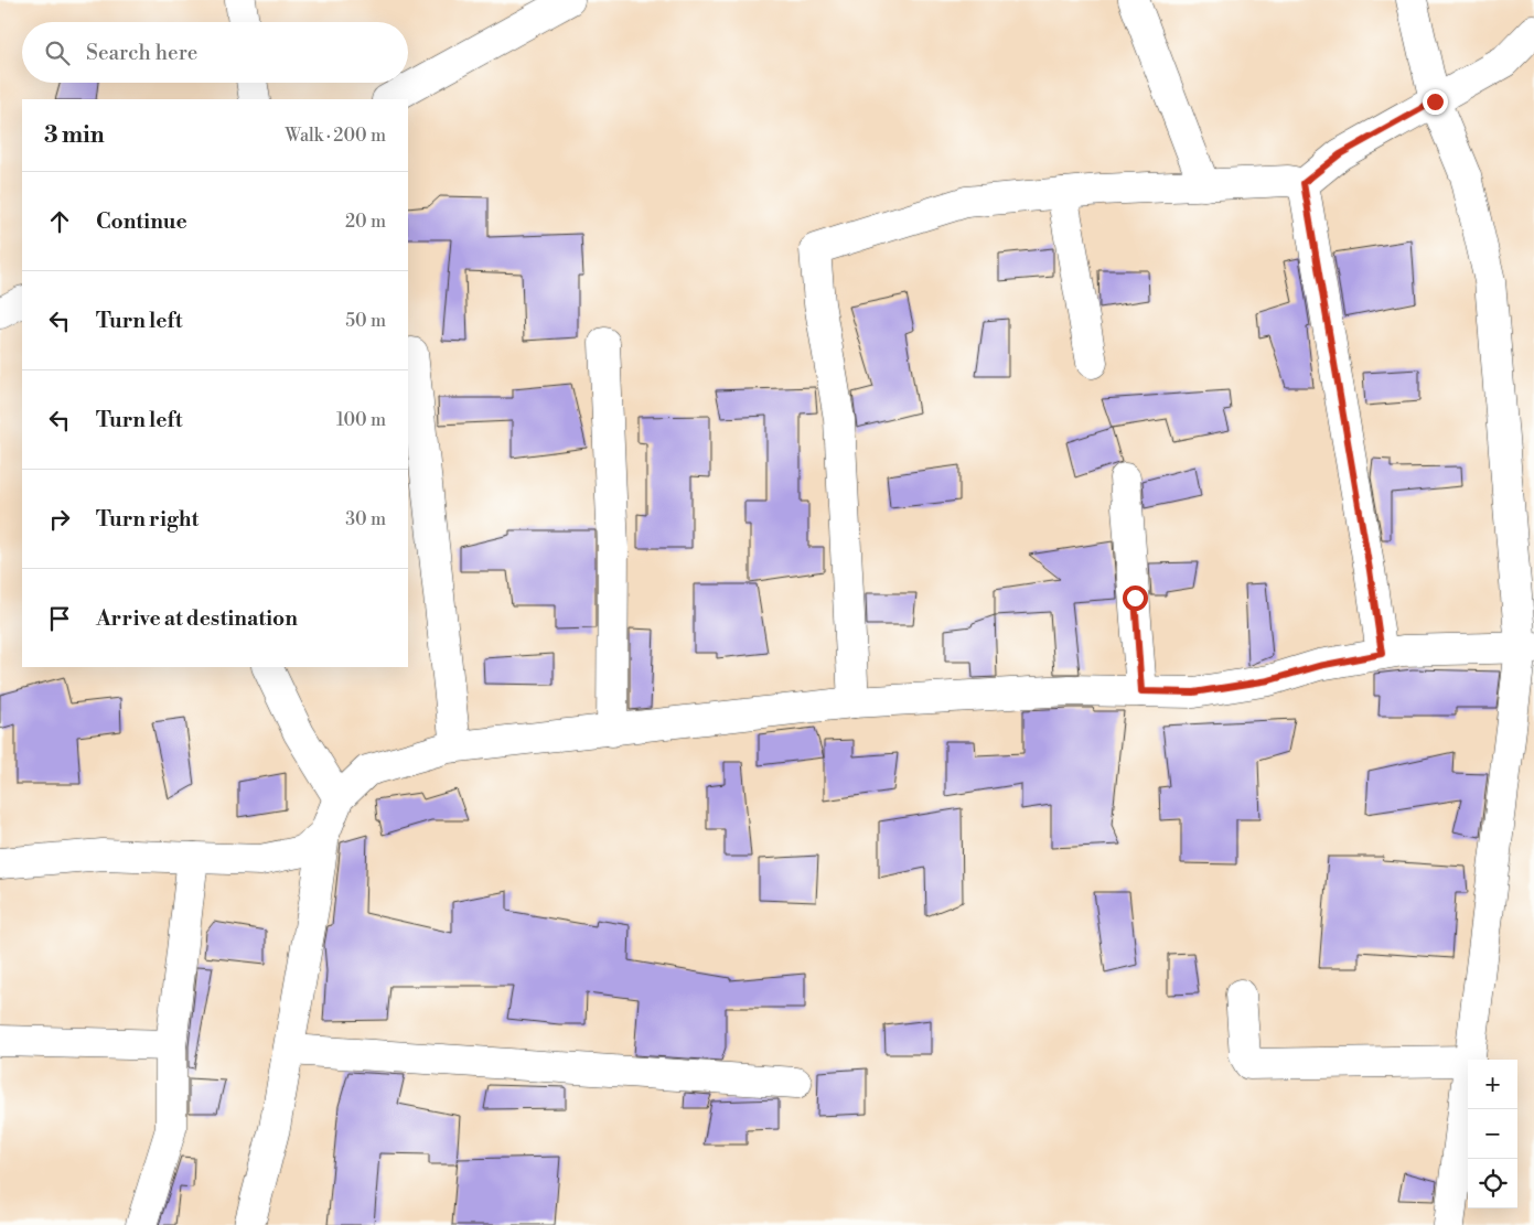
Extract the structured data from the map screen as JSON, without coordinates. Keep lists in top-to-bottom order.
{
  "page": {
    "search": "Search here",
    "heading": ["3 min", "Walk · 200 m"],
    "list": [
      ["Continue", "20 m"],
      ["Turn left", "50 m"],
      ["Turn left", "100 m"],
      ["Turn right", "30 m"],
      "Arrive at destination"
    ],
    "map_buttons": ["+", "−"]
  }
}
